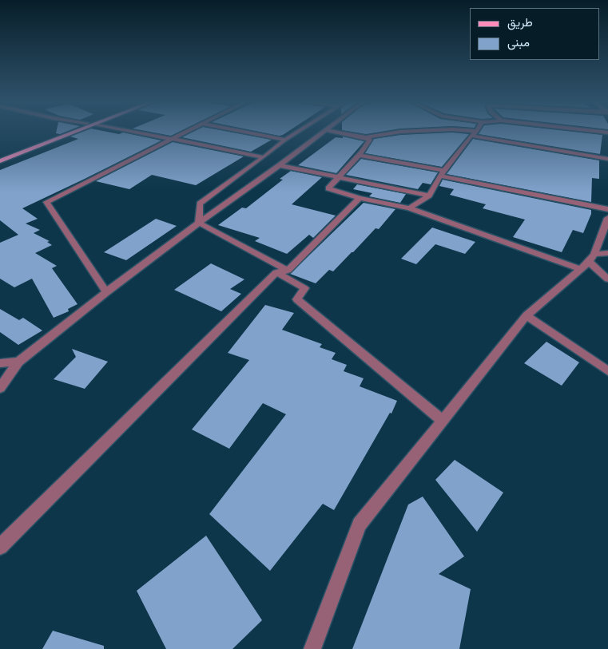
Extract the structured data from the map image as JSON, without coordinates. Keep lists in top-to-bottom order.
{
  "legend": ["طريق", "مبنى"]
}
